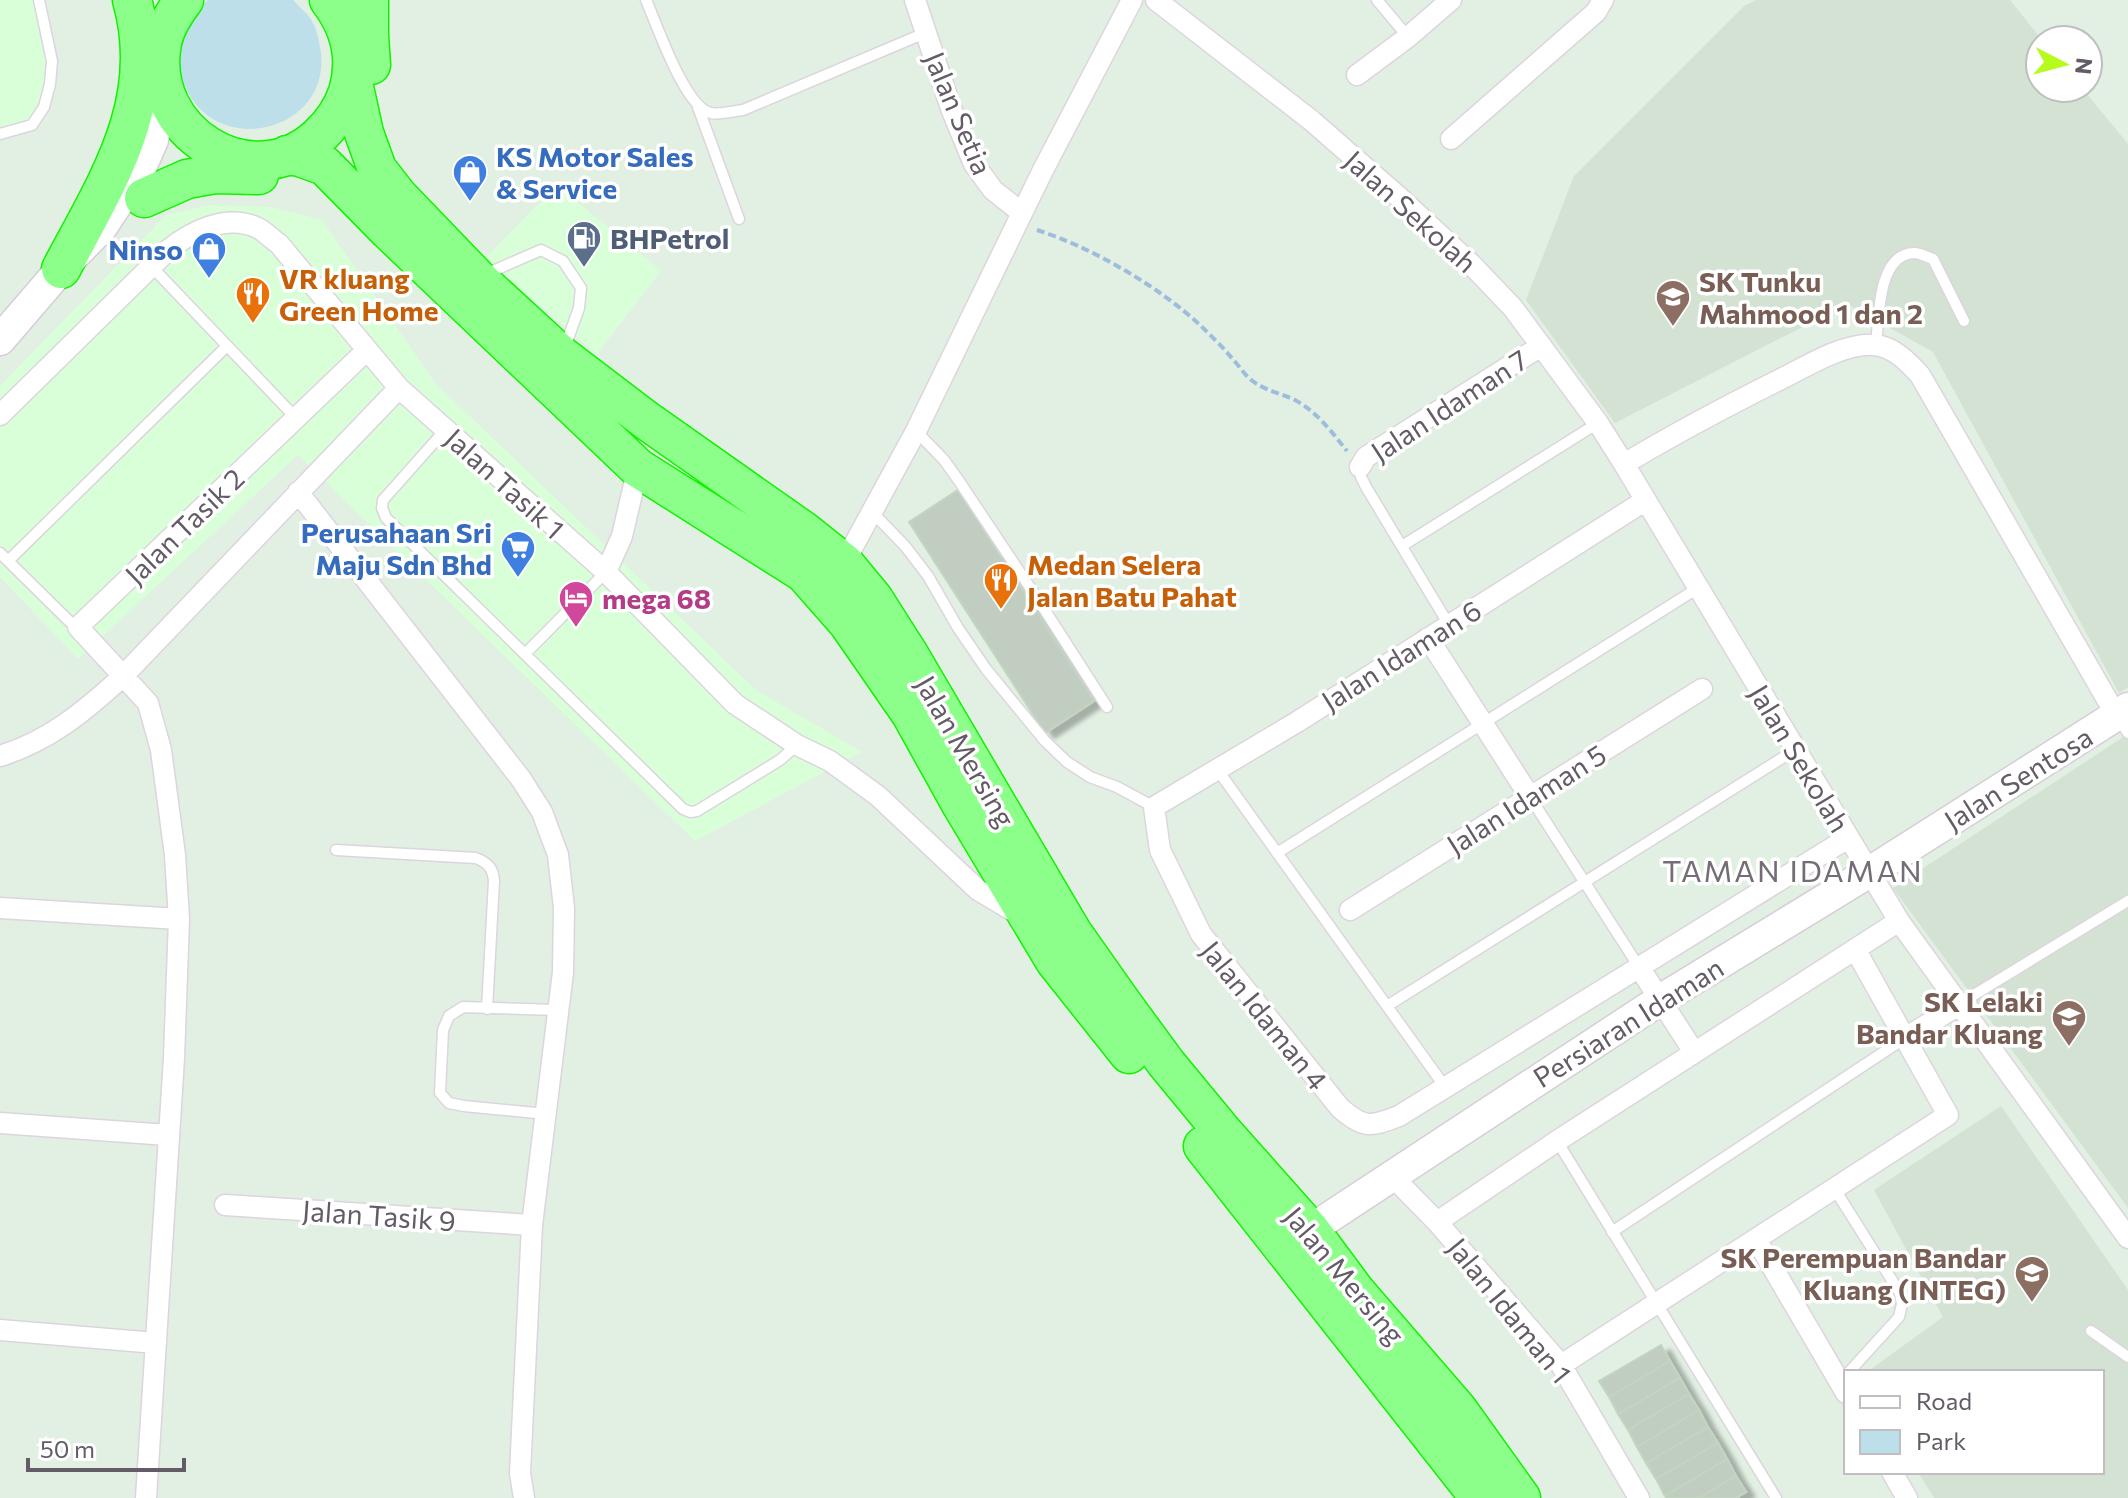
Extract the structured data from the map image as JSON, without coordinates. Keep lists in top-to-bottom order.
{
  "streets": {
    "highway": ["Jalan Mersing"],
    "street": [
      "Jalan Setia",
      "Jalan Sekolah",
      "Jalan Idaman 7",
      "Jalan Tasik 1",
      "Jalan Tasik 2",
      "Jalan Idaman 6",
      "Jalan Sentosa",
      "Jalan Idaman 5",
      "Jalan Idaman 4",
      "Persiaran Idaman",
      "Jalan Tasik 9",
      "Jalan Idaman 1"
    ]
  },
  "crossings": [
    ["Jalan Sekolah", "Jalan Idaman 7"],
    ["Jalan Sekolah", "Jalan Idaman 6"],
    ["Jalan Sekolah", "Jalan Sentosa"],
    ["Jalan Sekolah", "Jalan Idaman 4"],
    ["Jalan Sekolah", "Persiaran Idaman"],
    ["Jalan Tasik 1", "Jalan Tasik 2"],
    ["Jalan Idaman 6", "Jalan Idaman 4"],
    ["Jalan Mersing", "Persiaran Idaman"],
    ["Jalan Sentosa", "Persiaran Idaman"],
    ["Persiaran Idaman", "Jalan Idaman 1"]
  ],
  "districts": ["TAMAN IDAMAN"],
  "places": {
    "shop": ["KS Motor Sales & Service", "Ninso"],
    "fuel station": ["BHPetrol"],
    "restaurant": ["VR kluang Green Home", "Medan Selera Jalan Batu Pahat"],
    "school or university": ["SK Tunku Mahmood 1 dan 2", "SK Lelaki Bandar Kluang", "SK Perempuan Bandar Kluang (INTEG)"],
    "supermarket": ["Perusahaan Sri Maju Sdn Bhd"],
    "hotel": ["mega 68"]
  },
  "legend": ["Road", "Park"],
  "scale_bar": "50 m",
  "north": "right"
}
